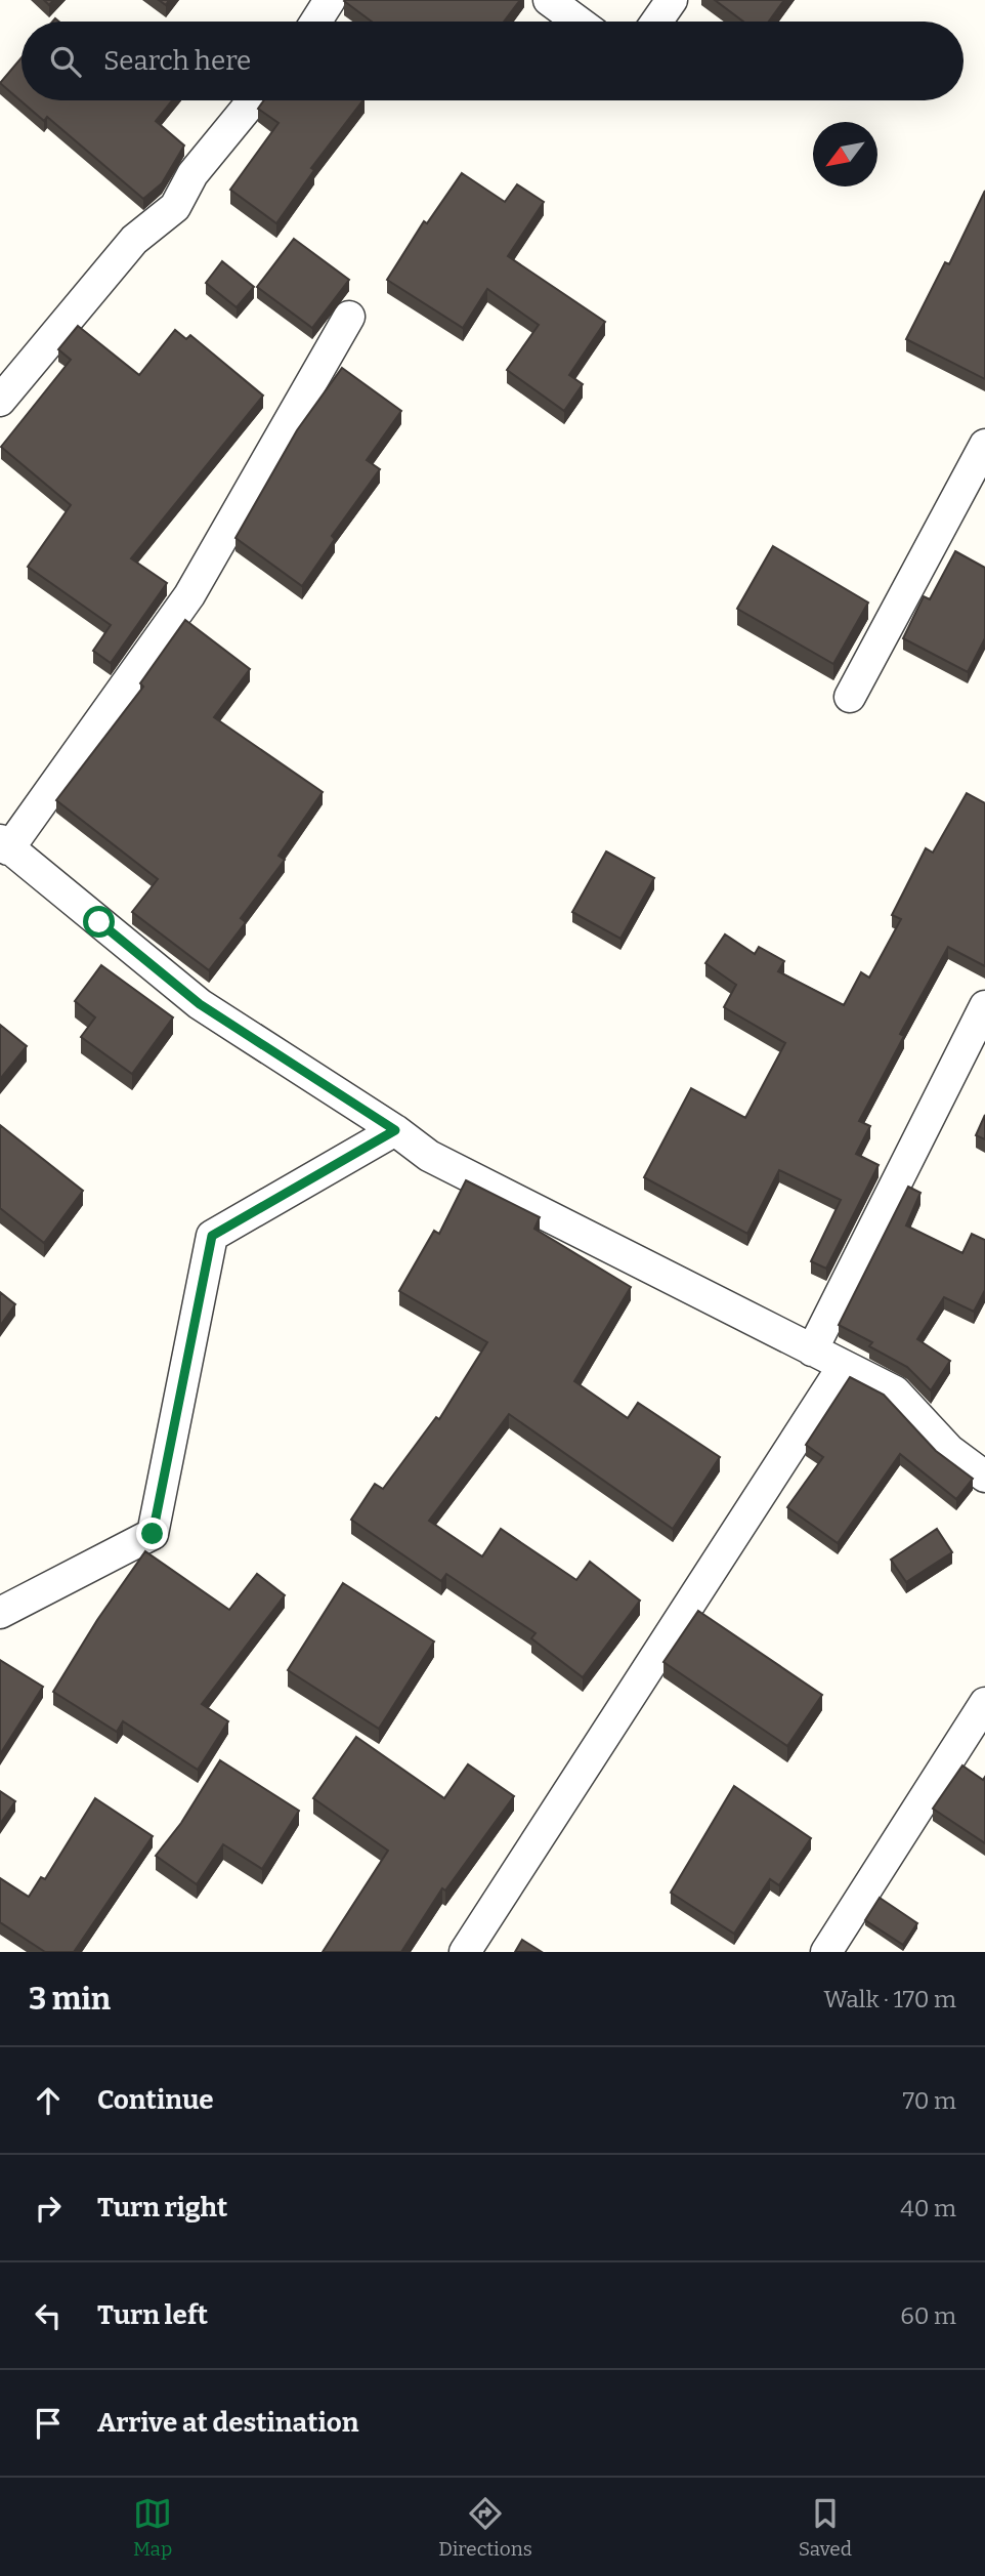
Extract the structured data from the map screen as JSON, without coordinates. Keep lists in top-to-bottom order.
{
  "north": "bottom left",
  "page": {
    "search": "Search here",
    "heading": ["3 min", "Walk · 170 m"],
    "list": [
      ["Continue", "70 m"],
      ["Turn right", "40 m"],
      ["Turn left", "60 m"],
      "Arrive at destination"
    ],
    "nav": ["Map", "Directions", "Saved"]
  }
}
